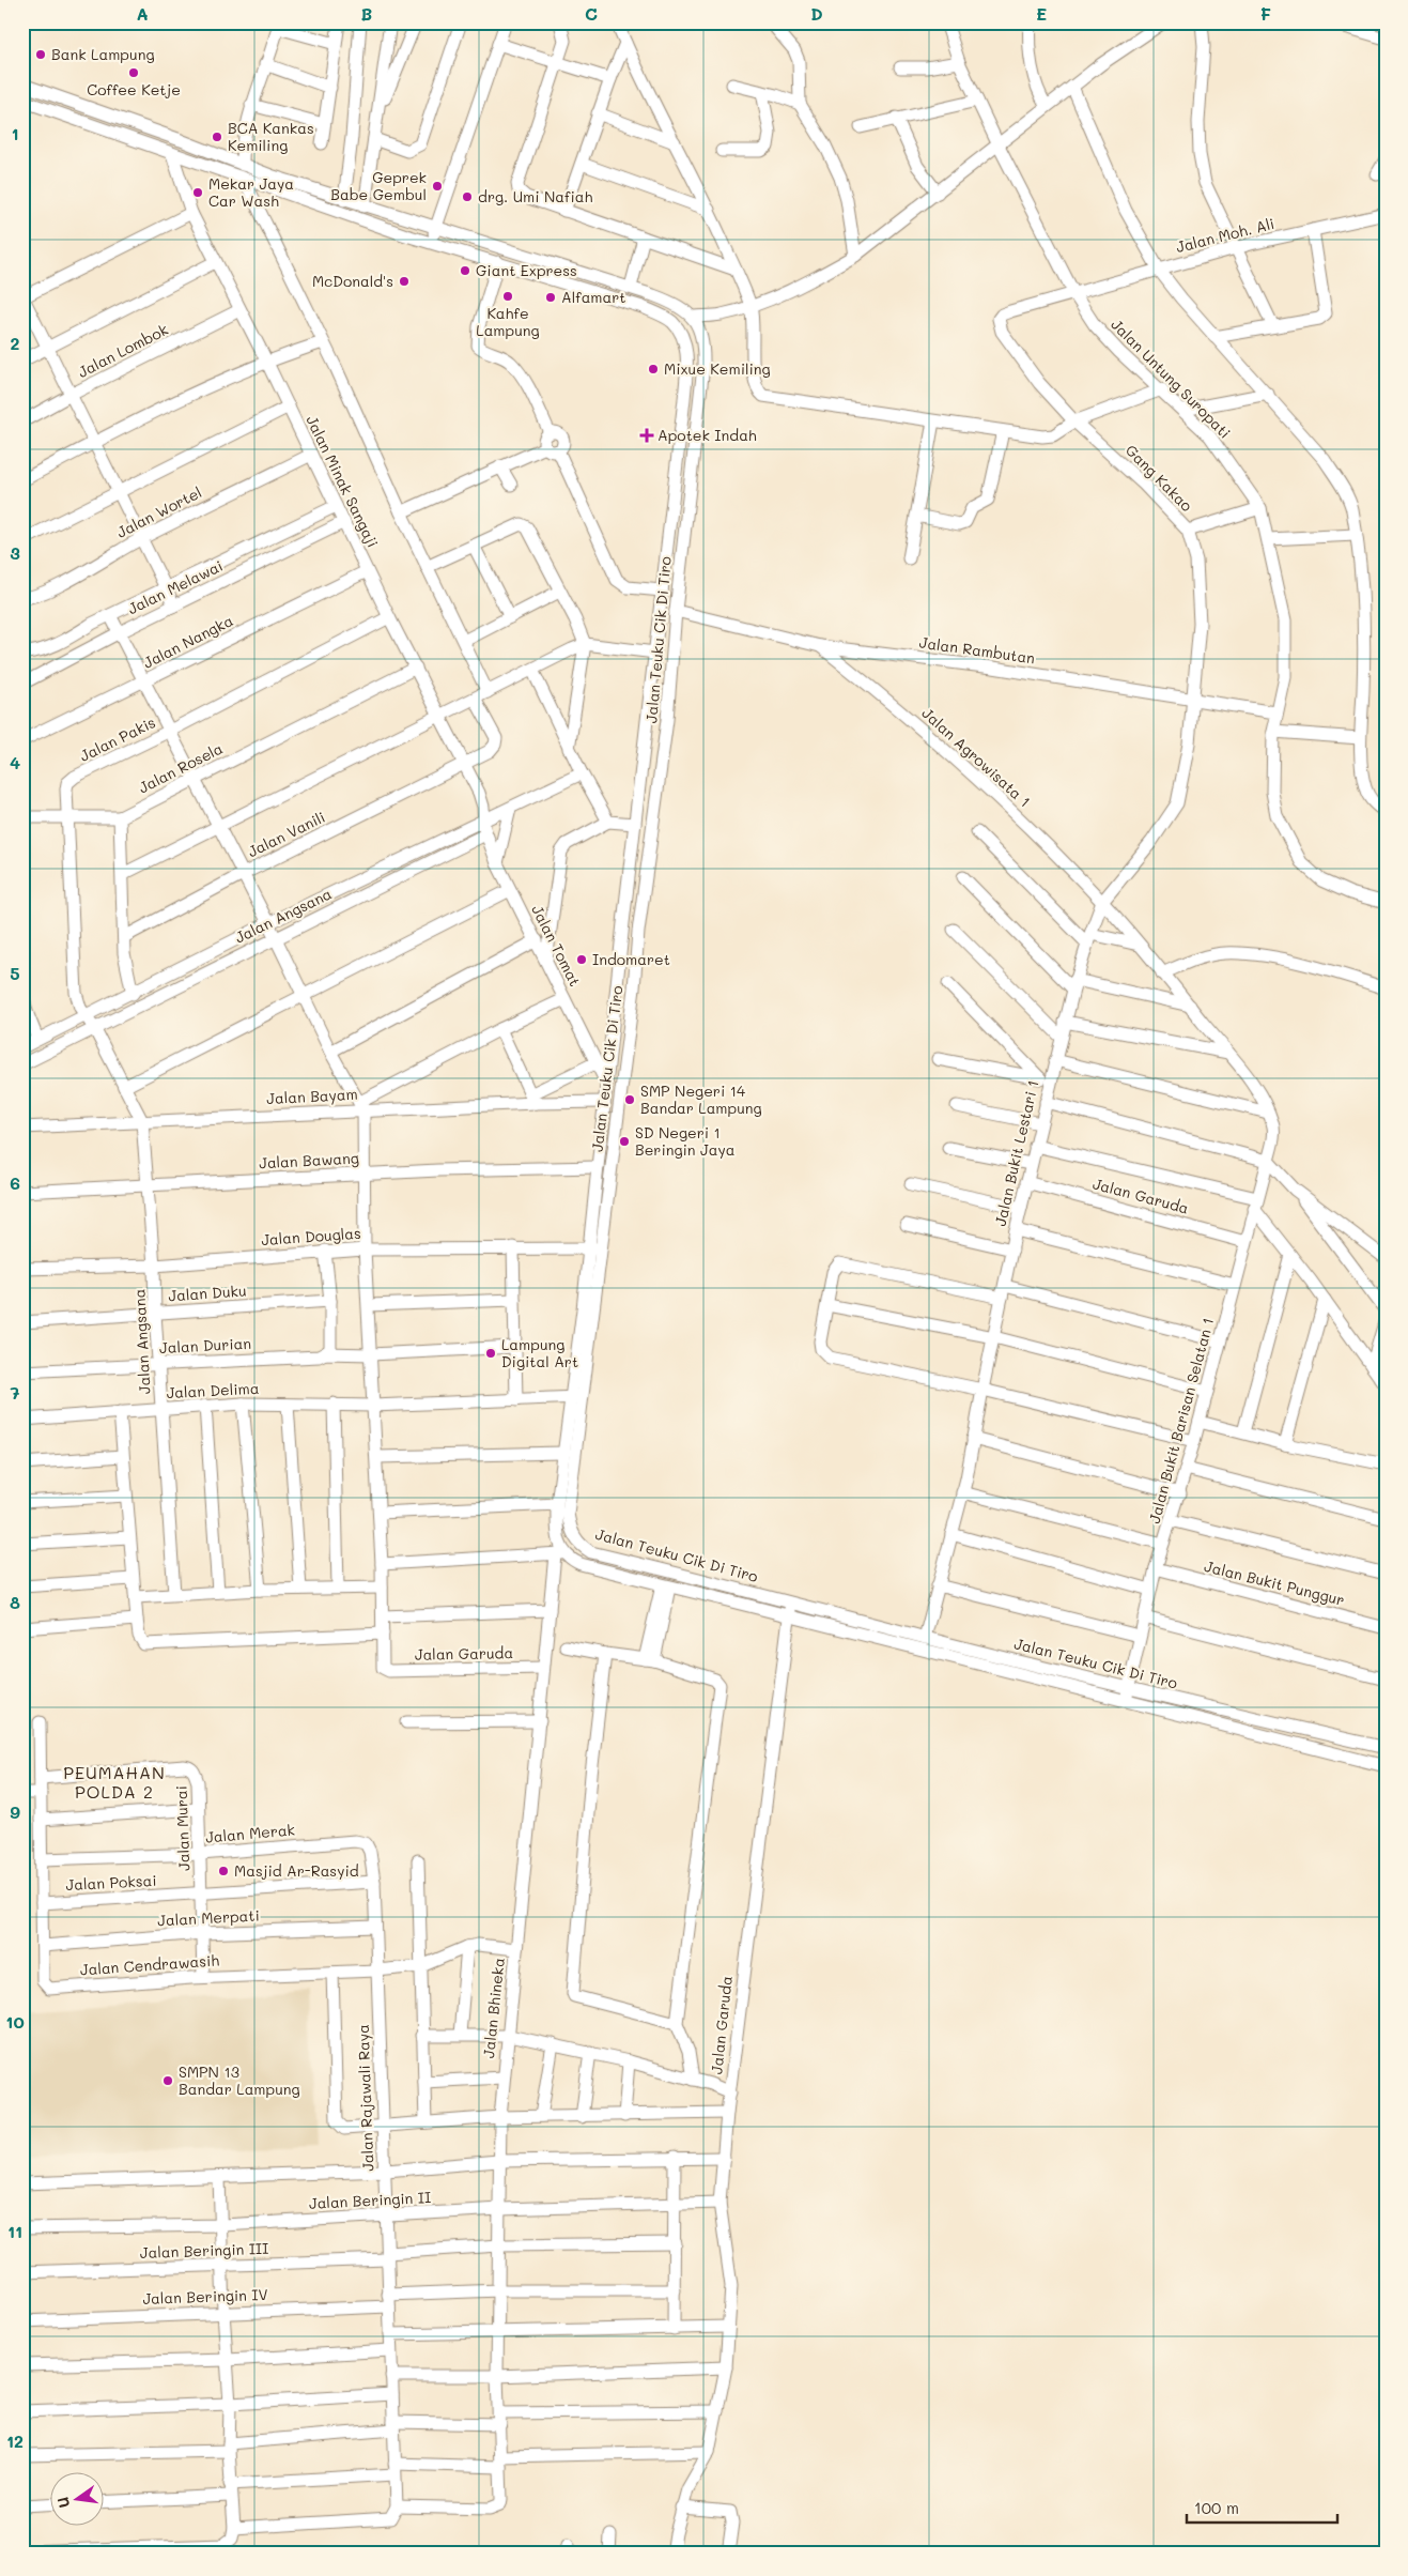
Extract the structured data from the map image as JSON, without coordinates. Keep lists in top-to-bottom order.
{
  "streets": {
    "street": [
      "Jalan Moh. Ali",
      "Jalan Lombok",
      "Jalan Untung Suropati",
      "Gang Kakao",
      "Jalan Minak Sangaji",
      "Jalan Wortel",
      "Jalan Melawai",
      "Jalan Teuku Cik Di Tiro",
      "Jalan Nangka",
      "Jalan Rambutan",
      "Jalan Pakis",
      "Jalan Agrowisata 1",
      "Jalan Rosela",
      "Jalan Vanili",
      "Jalan Angsana",
      "Jalan Tomat",
      "Jalan Bayam",
      "Jalan Bukit Lestari 1",
      "Jalan Bawang",
      "Jalan Garuda",
      "Jalan Douglas",
      "Jalan Duku",
      "Jalan Durian",
      "Jalan Delima",
      "Jalan Bukit Barisan Selatan 1",
      "Jalan Bukit Punggur",
      "Jalan Murai",
      "Jalan Merak",
      "Jalan Poksai",
      "Jalan Merpati",
      "Jalan Cendrawasih",
      "Jalan Bhineka",
      "Jalan Rajawali Raya",
      "Jalan Beringin II",
      "Jalan Beringin III",
      "Jalan Beringin IV"
    ]
  },
  "crossings": [
    ["Jalan Moh. Ali", "Jalan Untung Suropati"],
    ["Jalan Moh. Ali", "Gang Kakao"],
    ["Jalan Lombok", "Jalan Minak Sangaji"],
    ["Jalan Untung Suropati", "Gang Kakao"],
    ["Jalan Untung Suropati", "Jalan Rambutan"],
    ["Gang Kakao", "Jalan Rambutan"],
    ["Gang Kakao", "Jalan Bukit Lestari 1"],
    ["Jalan Minak Sangaji", "Jalan Wortel"],
    ["Jalan Minak Sangaji", "Jalan Melawai"],
    ["Jalan Minak Sangaji", "Jalan Teuku Cik Di Tiro"],
    ["Jalan Minak Sangaji", "Jalan Nangka"],
    ["Jalan Minak Sangaji", "Jalan Pakis"],
    ["Jalan Minak Sangaji", "Jalan Rosela"],
    ["Jalan Minak Sangaji", "Jalan Vanili"],
    ["Jalan Minak Sangaji", "Jalan Tomat"],
    ["Jalan Melawai", "Jalan Angsana"],
    ["Jalan Teuku Cik Di Tiro", "Jalan Rambutan"],
    ["Jalan Teuku Cik Di Tiro", "Jalan Tomat"],
    ["Jalan Teuku Cik Di Tiro", "Jalan Bayam"],
    ["Jalan Teuku Cik Di Tiro", "Jalan Bukit Lestari 1"],
    ["Jalan Teuku Cik Di Tiro", "Jalan Bawang"],
    ["Jalan Teuku Cik Di Tiro", "Jalan Garuda"],
    ["Jalan Teuku Cik Di Tiro", "Jalan Douglas"],
    ["Jalan Teuku Cik Di Tiro", "Jalan Delima"],
    ["Jalan Teuku Cik Di Tiro", "Jalan Bukit Barisan Selatan 1"],
    ["Jalan Teuku Cik Di Tiro", "Jalan Bhineka"],
    ["Jalan Nangka", "Jalan Angsana"],
    ["Jalan Rambutan", "Jalan Agrowisata 1"],
    ["Jalan Rambutan", "Jalan Bukit Lestari 1"],
    ["Jalan Pakis", "Jalan Angsana"],
    ["Jalan Agrowisata 1", "Jalan Bukit Lestari 1"],
    ["Jalan Agrowisata 1", "Jalan Bukit Barisan Selatan 1"],
    ["Jalan Rosela", "Jalan Angsana"],
    ["Jalan Vanili", "Jalan Angsana"],
    ["Jalan Angsana", "Jalan Tomat"],
    ["Jalan Angsana", "Jalan Bayam"],
    ["Jalan Angsana", "Jalan Bawang"],
    ["Jalan Angsana", "Jalan Douglas"],
    ["Jalan Angsana", "Jalan Duku"],
    ["Jalan Angsana", "Jalan Durian"],
    ["Jalan Angsana", "Jalan Delima"],
    ["Jalan Bukit Lestari 1", "Jalan Garuda"],
    ["Jalan Garuda", "Jalan Bukit Barisan Selatan 1"],
    ["Jalan Garuda", "Jalan Bhineka"],
    ["Jalan Garuda", "Jalan Beringin II"],
    ["Jalan Bukit Barisan Selatan 1", "Jalan Bukit Punggur"],
    ["Jalan Murai", "Jalan Merak"],
    ["Jalan Murai", "Jalan Poksai"],
    ["Jalan Murai", "Jalan Merpati"],
    ["Jalan Murai", "Jalan Cendrawasih"],
    ["Jalan Merak", "Jalan Cendrawasih"],
    ["Jalan Merak", "Jalan Rajawali Raya"],
    ["Jalan Poksai", "Jalan Cendrawasih"],
    ["Jalan Poksai", "Jalan Rajawali Raya"],
    ["Jalan Merpati", "Jalan Cendrawasih"],
    ["Jalan Merpati", "Jalan Rajawali Raya"],
    ["Jalan Cendrawasih", "Jalan Bhineka"],
    ["Jalan Cendrawasih", "Jalan Rajawali Raya"],
    ["Jalan Bhineka", "Jalan Rajawali Raya"],
    ["Jalan Bhineka", "Jalan Beringin II"],
    ["Jalan Bhineka", "Jalan Beringin III"],
    ["Jalan Bhineka", "Jalan Beringin IV"],
    ["Jalan Rajawali Raya", "Jalan Beringin II"],
    ["Jalan Rajawali Raya", "Jalan Beringin III"],
    ["Jalan Rajawali Raya", "Jalan Beringin IV"]
  ],
  "districts": ["PEUMAHAN POLDA 2"],
  "places": {
    "other": [
      "Bank Lampung",
      "Coffee Ketje",
      "BCA Kankas Kemiling",
      "Geprek Babe Gembul",
      "Mekar Jaya Car Wash",
      "drg. Umi Nafiah",
      "Giant Express",
      "McDonald's",
      "Kahfe Lampung",
      "Alfamart",
      "Mixue Kemiling",
      "Indomaret",
      "SMP Negeri 14 Bandar Lampung",
      "SD Negeri 1 Beringin Jaya",
      "Lampung Digital Art",
      "Masjid Ar-Rasyid",
      "SMPN 13 Bandar Lampung"
    ],
    "health": ["Apotek Indah"]
  },
  "scale_bar": "100 m",
  "north": "left",
  "grid": {
    "columns": [
      "A",
      "B",
      "C",
      "D",
      "E",
      "F"
    ],
    "rows": [
      "1",
      "2",
      "3",
      "4",
      "5",
      "6",
      "7",
      "8",
      "9",
      "10",
      "11",
      "12"
    ]
  }
}
